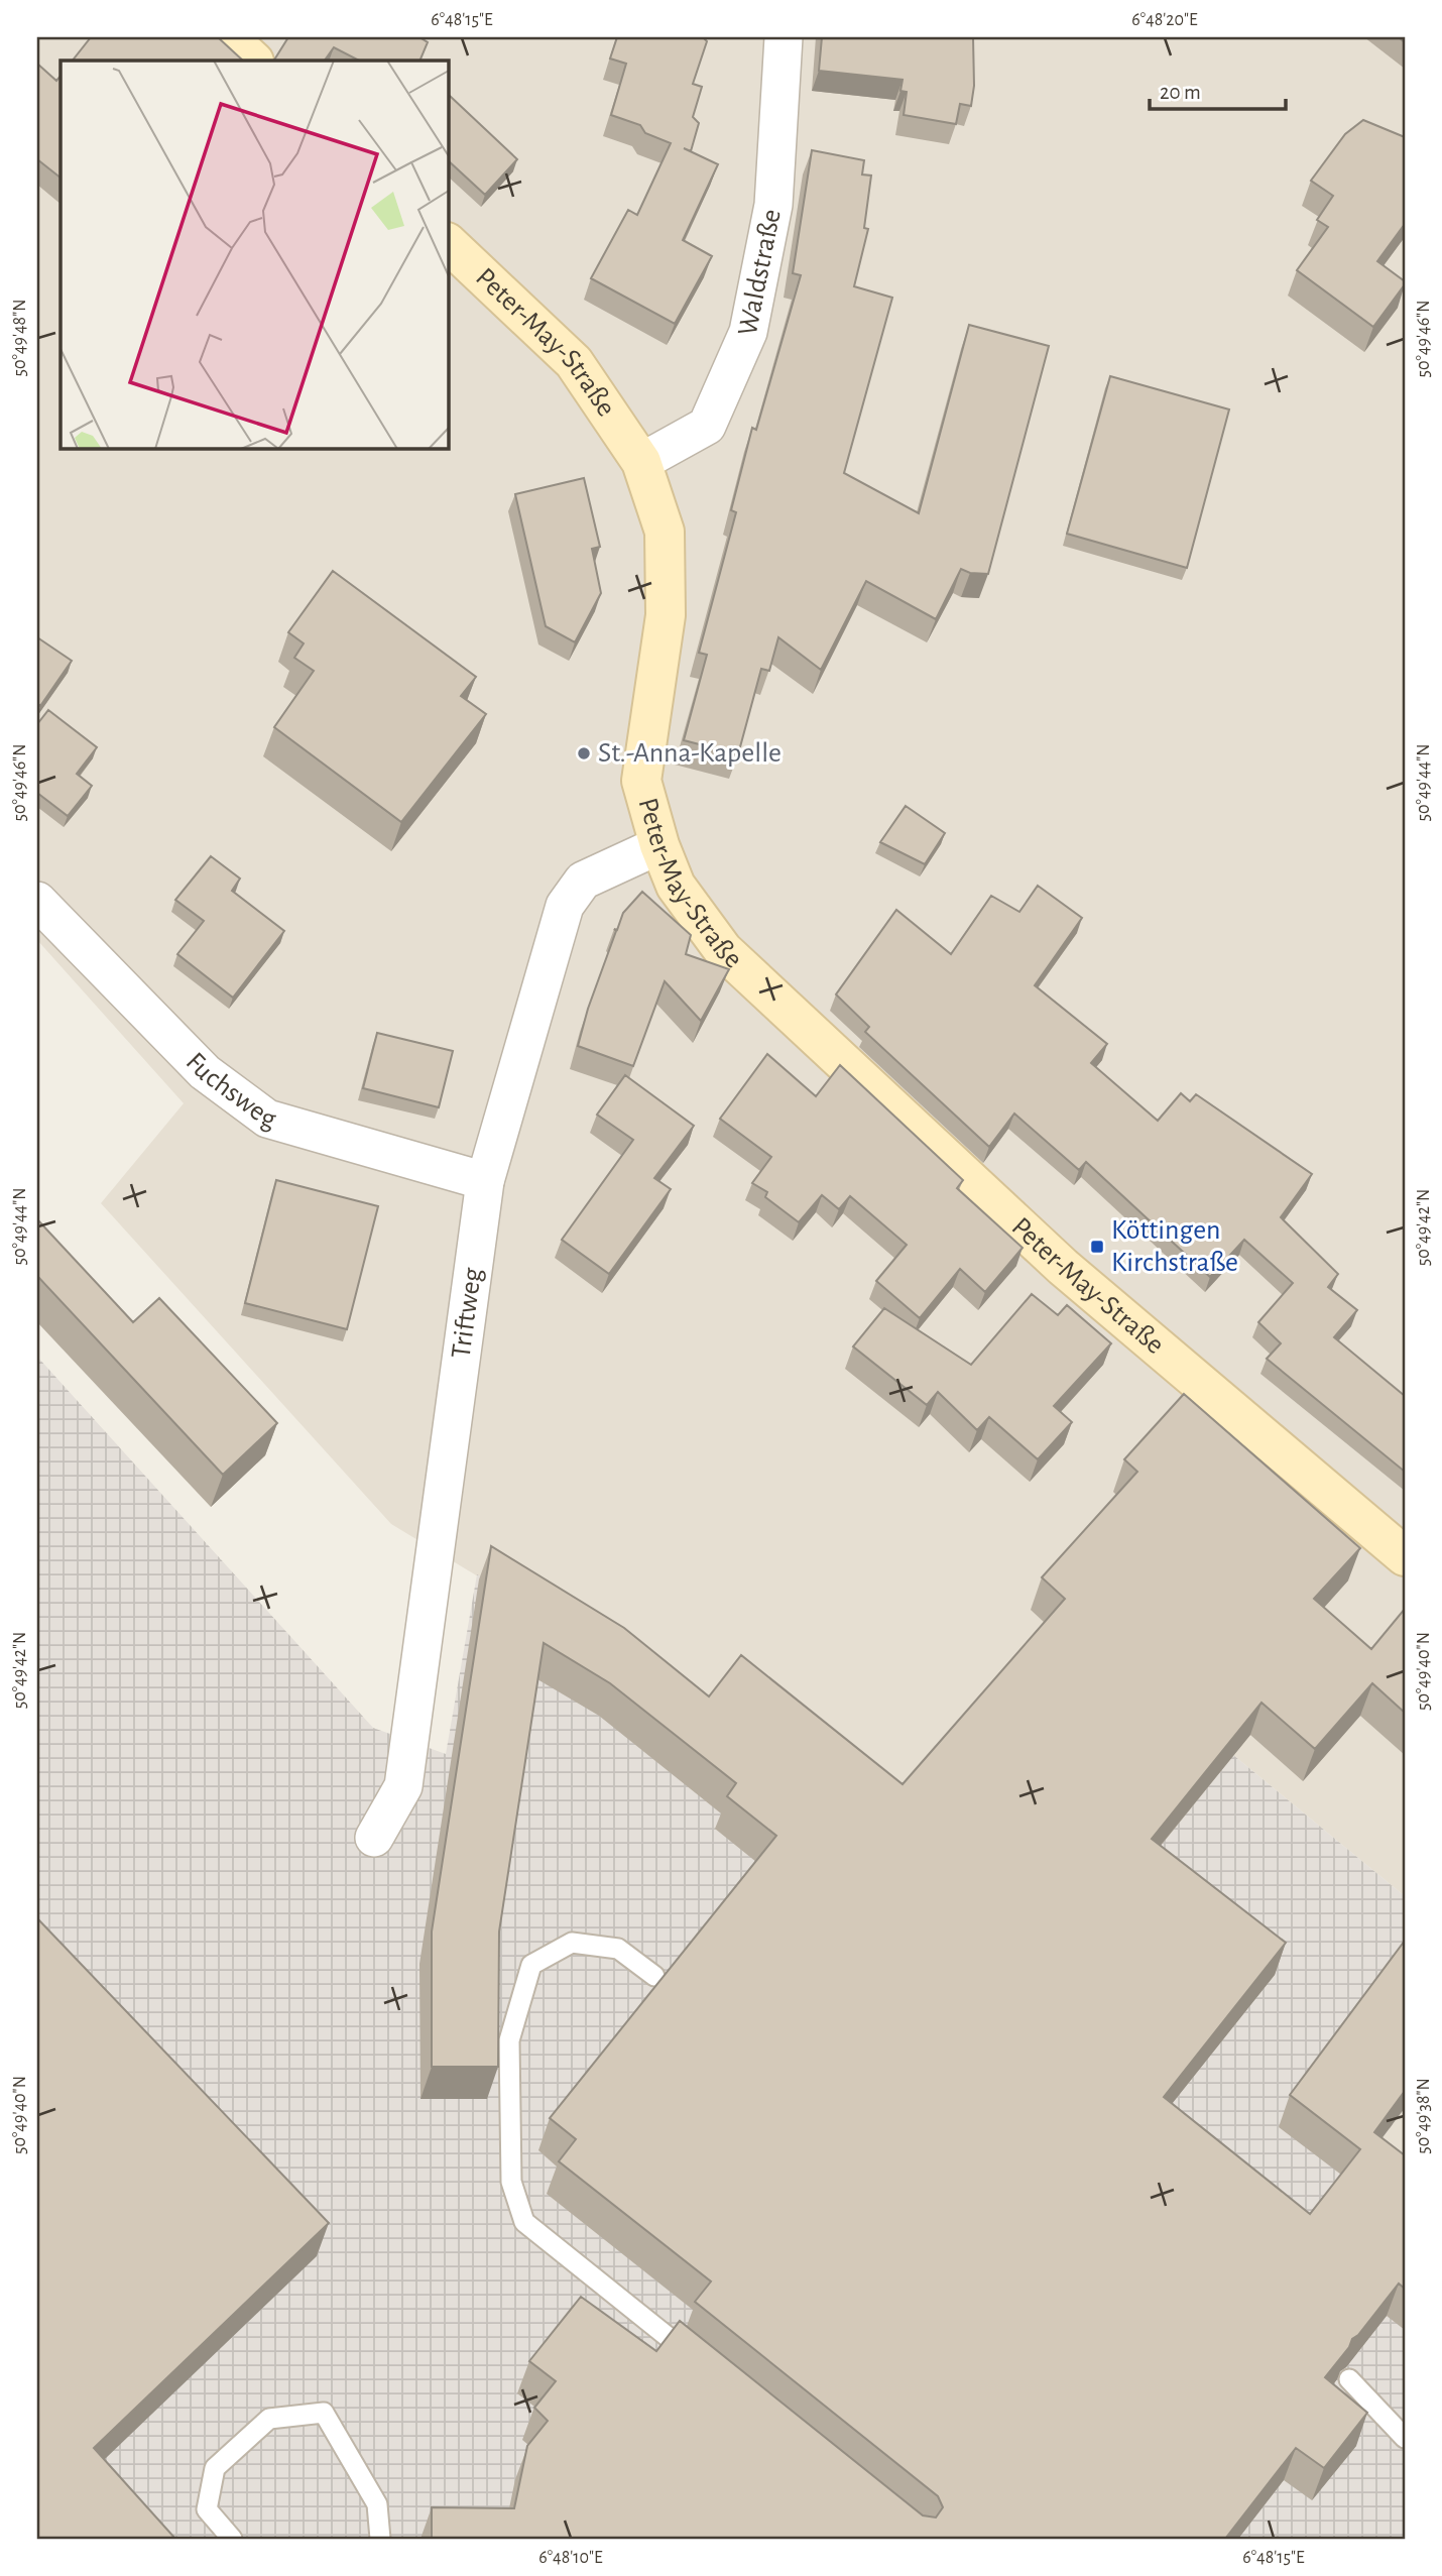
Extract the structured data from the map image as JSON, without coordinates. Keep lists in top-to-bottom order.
{
  "streets": {
    "main road": ["Peter-May-Straße"],
    "street": ["Waldstraße", "Fuchsweg", "Triftweg"]
  },
  "crossings": [
    ["Waldstraße", "Peter-May-Straße"],
    ["Peter-May-Straße", "Triftweg"],
    ["Fuchsweg", "Triftweg"]
  ],
  "places": {
    "other": ["St.-Anna-Kapelle"],
    "transit": ["Köttingen Kirchstraße"]
  },
  "scale_bar": "20 m",
  "coordinates": [
    "6°48'15\"E",
    "6°48'20\"E",
    "50°49'48\"N",
    "50°49'46\"N",
    "50°49'44\"N",
    "50°49'42\"N",
    "50°49'40\"N",
    "50°49'38\"N",
    "6°48'10\"E"
  ]
}
